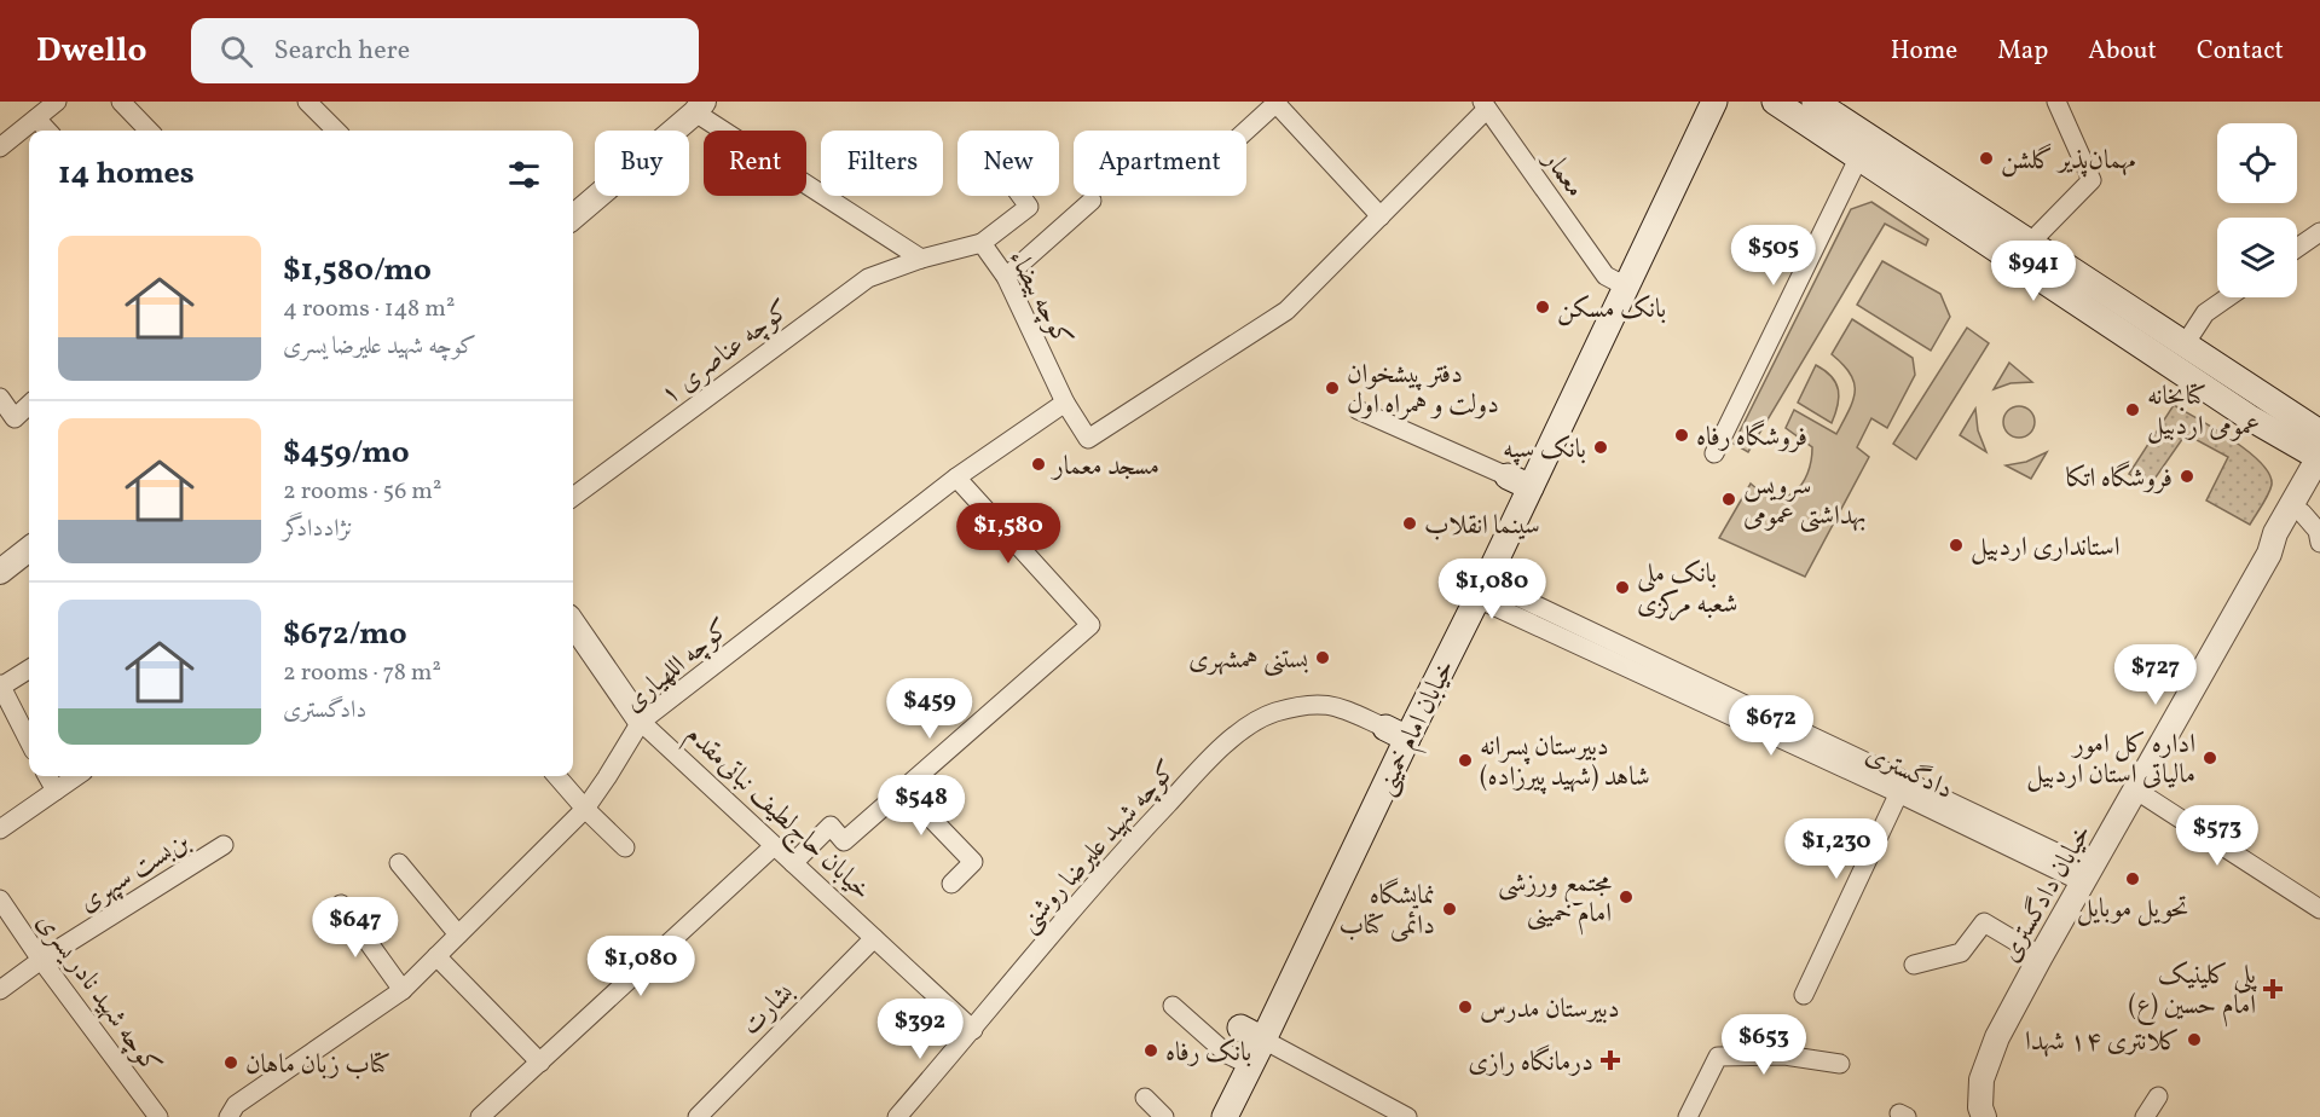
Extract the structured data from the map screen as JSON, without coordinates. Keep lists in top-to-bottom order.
{
  "streets": {
    "main road": ["خیابان امام خمینی"],
    "street": [
      "معمار",
      "کوچه بیضاء",
      "کوچه عناصری ۱",
      "کوچه اللهیاری",
      "دادگستری",
      "خیابان حاج‌لطیف نباتی‌مقدم",
      "کوچه شهید علیرضا روشنی",
      "بن‌بست سپهری",
      "خیابان دادگستری",
      "کوچه شهید نادر یسری",
      "بشارت"
    ]
  },
  "crossings": [
    ["معمار", "خیابان امام خمینی"],
    ["کوچه بیضاء", "کوچه عناصری ۱"],
    ["کوچه بیضاء", "کوچه اللهیاری"],
    ["کوچه اللهیاری", "خیابان حاج‌لطیف نباتی‌مقدم"],
    ["خیابان امام خمینی", "دادگستری"],
    ["خیابان امام خمینی", "کوچه شهید علیرضا روشنی"],
    ["دادگستری", "خیابان دادگستری"],
    ["خیابان حاج‌لطیف نباتی‌مقدم", "کوچه شهید علیرضا روشنی"],
    ["خیابان حاج‌لطیف نباتی‌مقدم", "بشارت"],
    ["بن‌بست سپهری", "کوچه شهید نادر یسری"]
  ],
  "places": {
    "other": [
      "مهمان‌پذیر گلشن",
      "بانک مسکن",
      "دفتر پیشخوان دولت و همراه اول",
      "کتابخانه عمومی اردبیل",
      "فروشگاه رفاه",
      "بانک سپه",
      "مسجد معمار",
      "فروشگاه اتکا",
      "سرویس بهداشتی عمومی",
      "سینما انقلاب",
      "استانداری اردبیل",
      "بانک ملی شعبه مرکزی",
      "بستنی همشهری",
      "اداره کل امور مالیاتی استان اردبیل",
      "دبیرستان پسرانه شاهد (شهید پیرزاده)",
      "تحویل موبایل",
      "مجتمع ورزشی امام خمینی",
      "نمایشگاه دائمی کتاب",
      "دبیرستان مدرس",
      "کلانتری ۱۴ شهدا",
      "بانک رفاه",
      "کتاب زبان ماهان"
    ],
    "health": ["پلی کلینیک امام حسین (ع)", "درمانگاه رازی"]
  },
  "page": {
    "header": "Dwello",
    "search": "Search here",
    "nav": [
      "Home",
      "Map",
      "About",
      "Contact"
    ],
    "chip": [
      "Buy",
      "Rent",
      "Filters",
      "New",
      "Apartment"
    ],
    "heading": "14 homes",
    "list": [
      {
        "name": "$1,580/mo",
        "note": "4 rooms · 148 m² · کوچه شهید علیرضا یسری"
      },
      {
        "name": "$459/mo",
        "note": "2 rooms · 56 m² · نژاددادگر"
      },
      {
        "name": "$672/mo",
        "note": "2 rooms · 78 m² · دادگستری"
      }
    ],
    "price": [
      "$505",
      "$941",
      "$1,580",
      "$1,080",
      "$727",
      "$459",
      "$672",
      "$548",
      "$573",
      "$1,230",
      "$647",
      "$1,080",
      "$392",
      "$653"
    ]
  }
}
